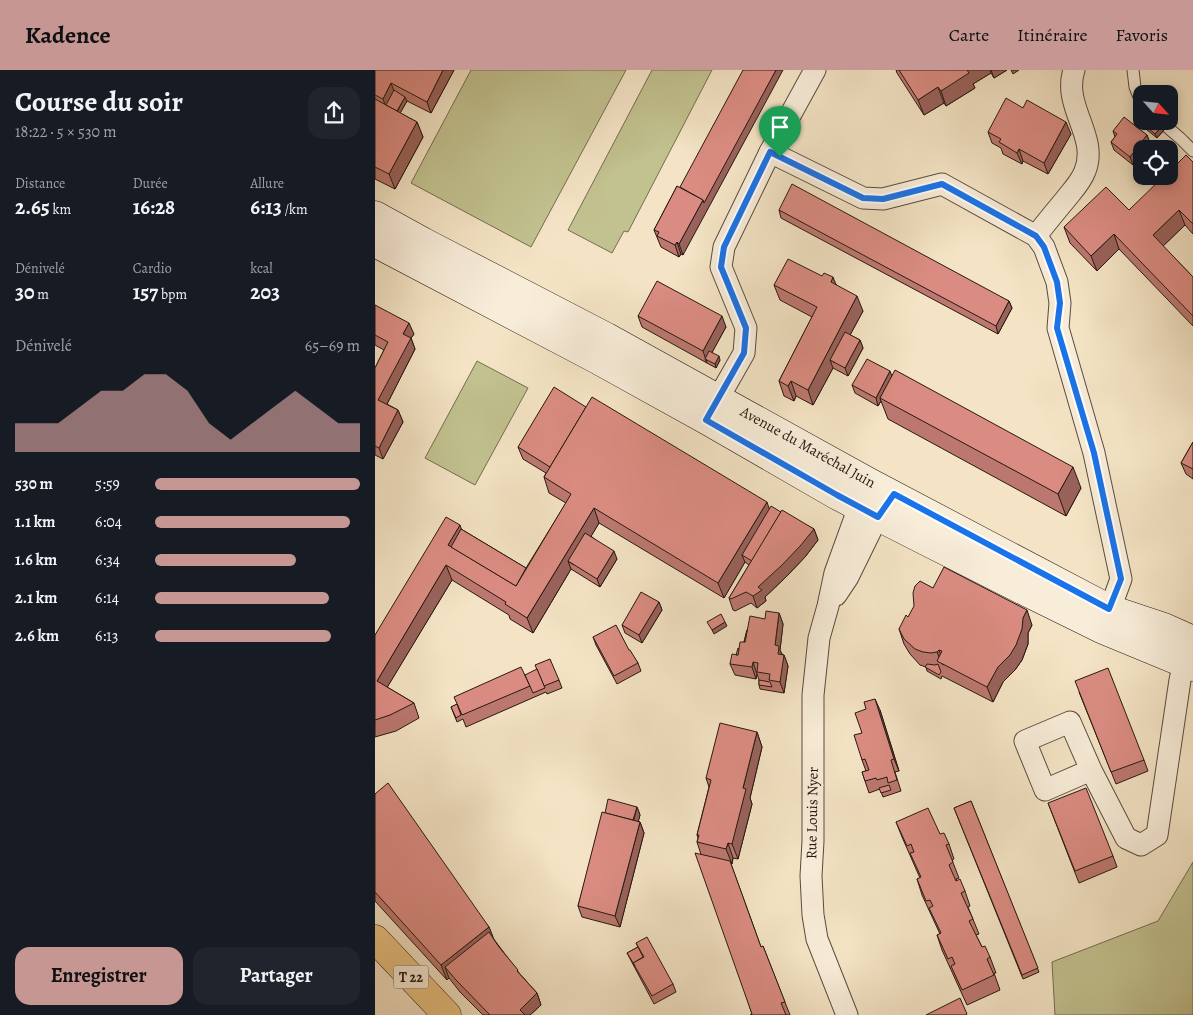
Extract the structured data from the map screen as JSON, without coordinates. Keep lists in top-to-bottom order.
{
  "streets": {
    "main road": ["Avenue du Maréchal Juin", "T 22"],
    "street": ["Rue Louis Nyer"]
  },
  "crossings": [
    ["Avenue du Maréchal Juin", "Rue Louis Nyer"]
  ],
  "north": "bottom right",
  "page": {
    "header": "Kadence",
    "nav": ["Carte", "Itinéraire", "Favoris"],
    "heading": ["Course du soir", "18:22 · 5 × 530 m"],
    "stats": [
      ["Distance", "2.65 km"],
      ["Durée", "16:28"],
      ["Allure", "6:13 /km"],
      ["Dénivelé", "30 m"],
      ["Cardio", "157 bpm"],
      ["kcal", "203"]
    ],
    "chart": ["Dénivelé", "65–69 m"],
    "list": [
      {
        "name": "530 m",
        "note": "5:59"
      },
      {
        "name": "1.1 km",
        "note": "6:04"
      },
      {
        "name": "1.6 km",
        "note": "6:34"
      },
      {
        "name": "2.1 km",
        "note": "6:14"
      },
      {
        "name": "2.6 km",
        "note": "6:13"
      }
    ],
    "buttons": ["Enregistrer", "Partager"]
  }
}
